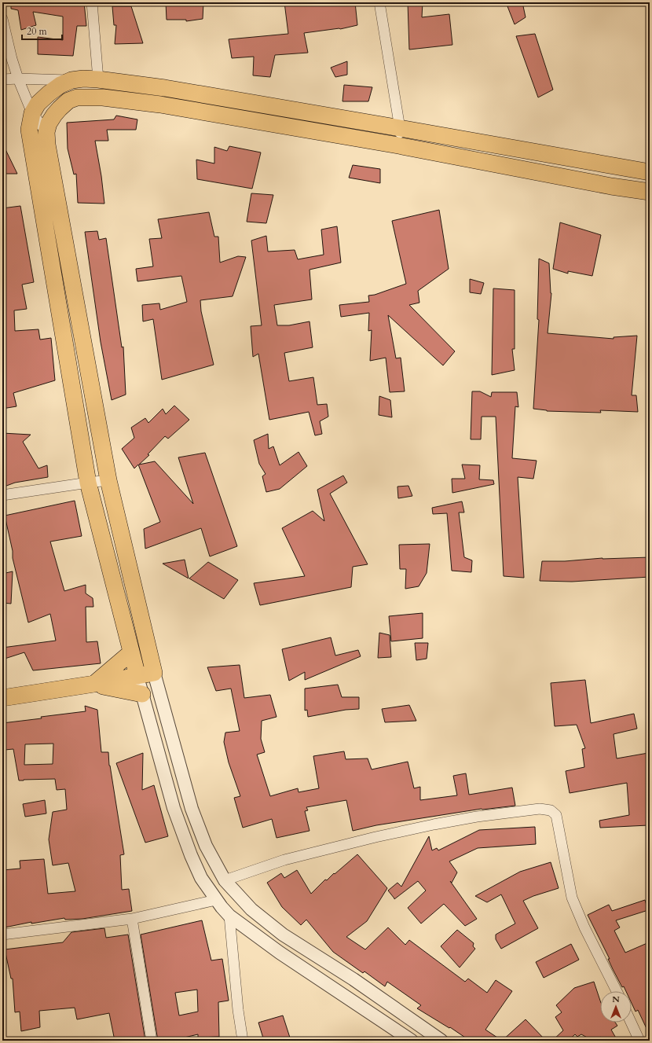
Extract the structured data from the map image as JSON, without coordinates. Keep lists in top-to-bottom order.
{
  "scale_bar": "20 m",
  "north": "top"
}
